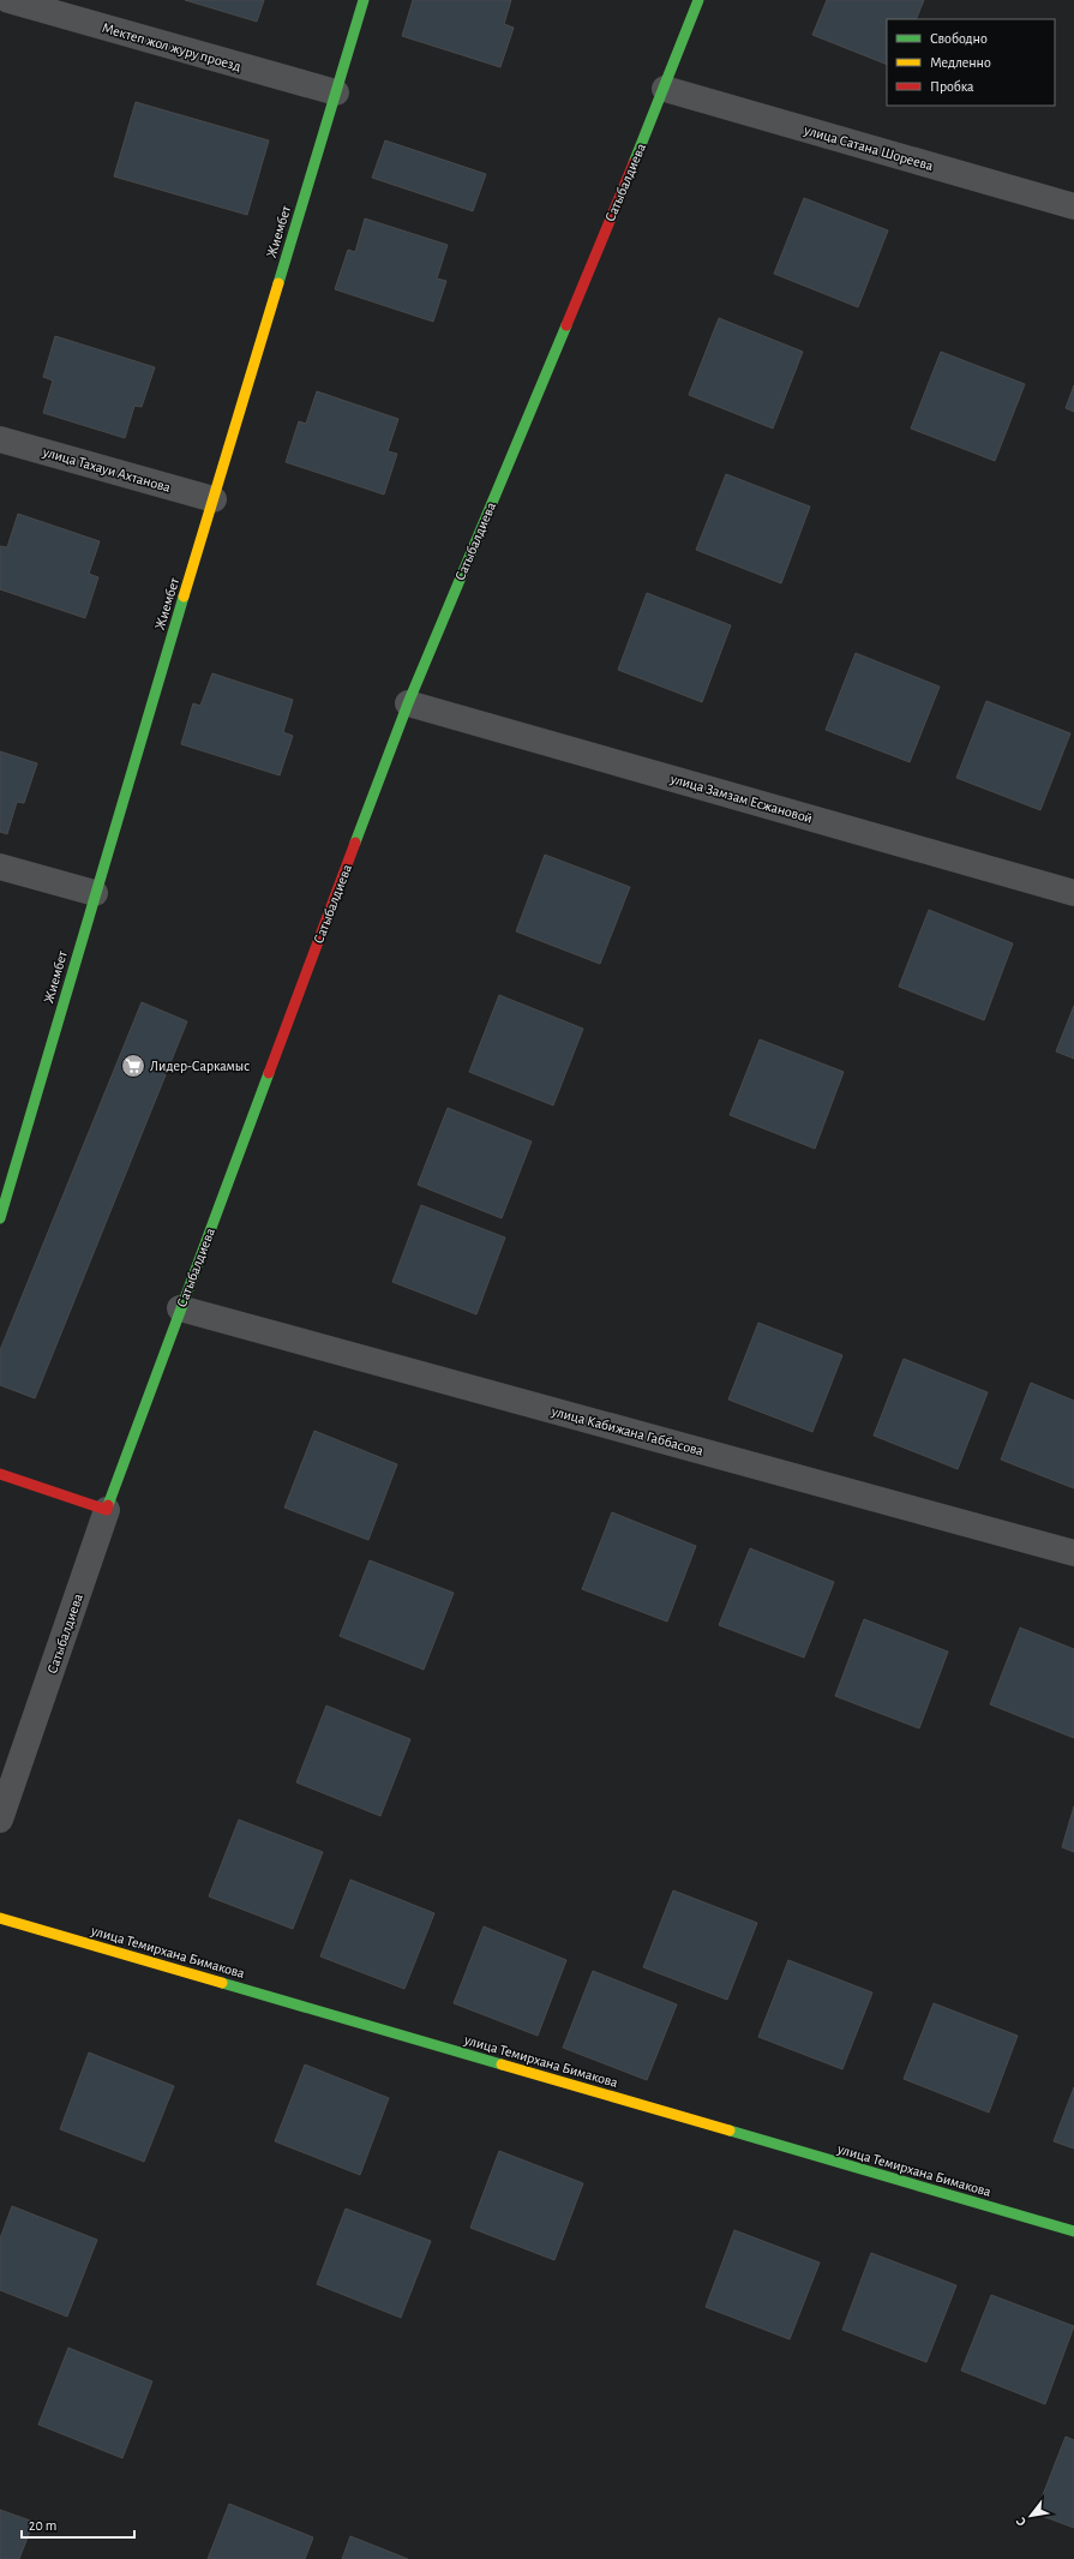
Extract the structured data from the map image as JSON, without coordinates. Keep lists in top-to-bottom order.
{
  "streets": {
    "street": [
      "Мектеп жол журу проезд",
      "улица Сатана Шореева",
      "Сатыбалдиева",
      "Жиембет",
      "улица Тахауи Ахтанова",
      "улица Замзам Есжановой",
      "улица Кабижана Габбасова",
      "улица Темирхана Бимакова"
    ]
  },
  "crossings": [
    ["Мектеп жол журу проезд", "Жиембет"],
    ["улица Сатана Шореева", "Сатыбалдиева"],
    ["Сатыбалдиева", "улица Замзам Есжановой"],
    ["Сатыбалдиева", "улица Кабижана Габбасова"],
    ["Жиембет", "улица Тахауи Ахтанова"]
  ],
  "places": {
    "supermarket": ["Лидер-Саркамыс"]
  },
  "legend": ["Свободно", "Медленно", "Пробка"],
  "scale_bar": "20 m",
  "north": "bottom left"
}
